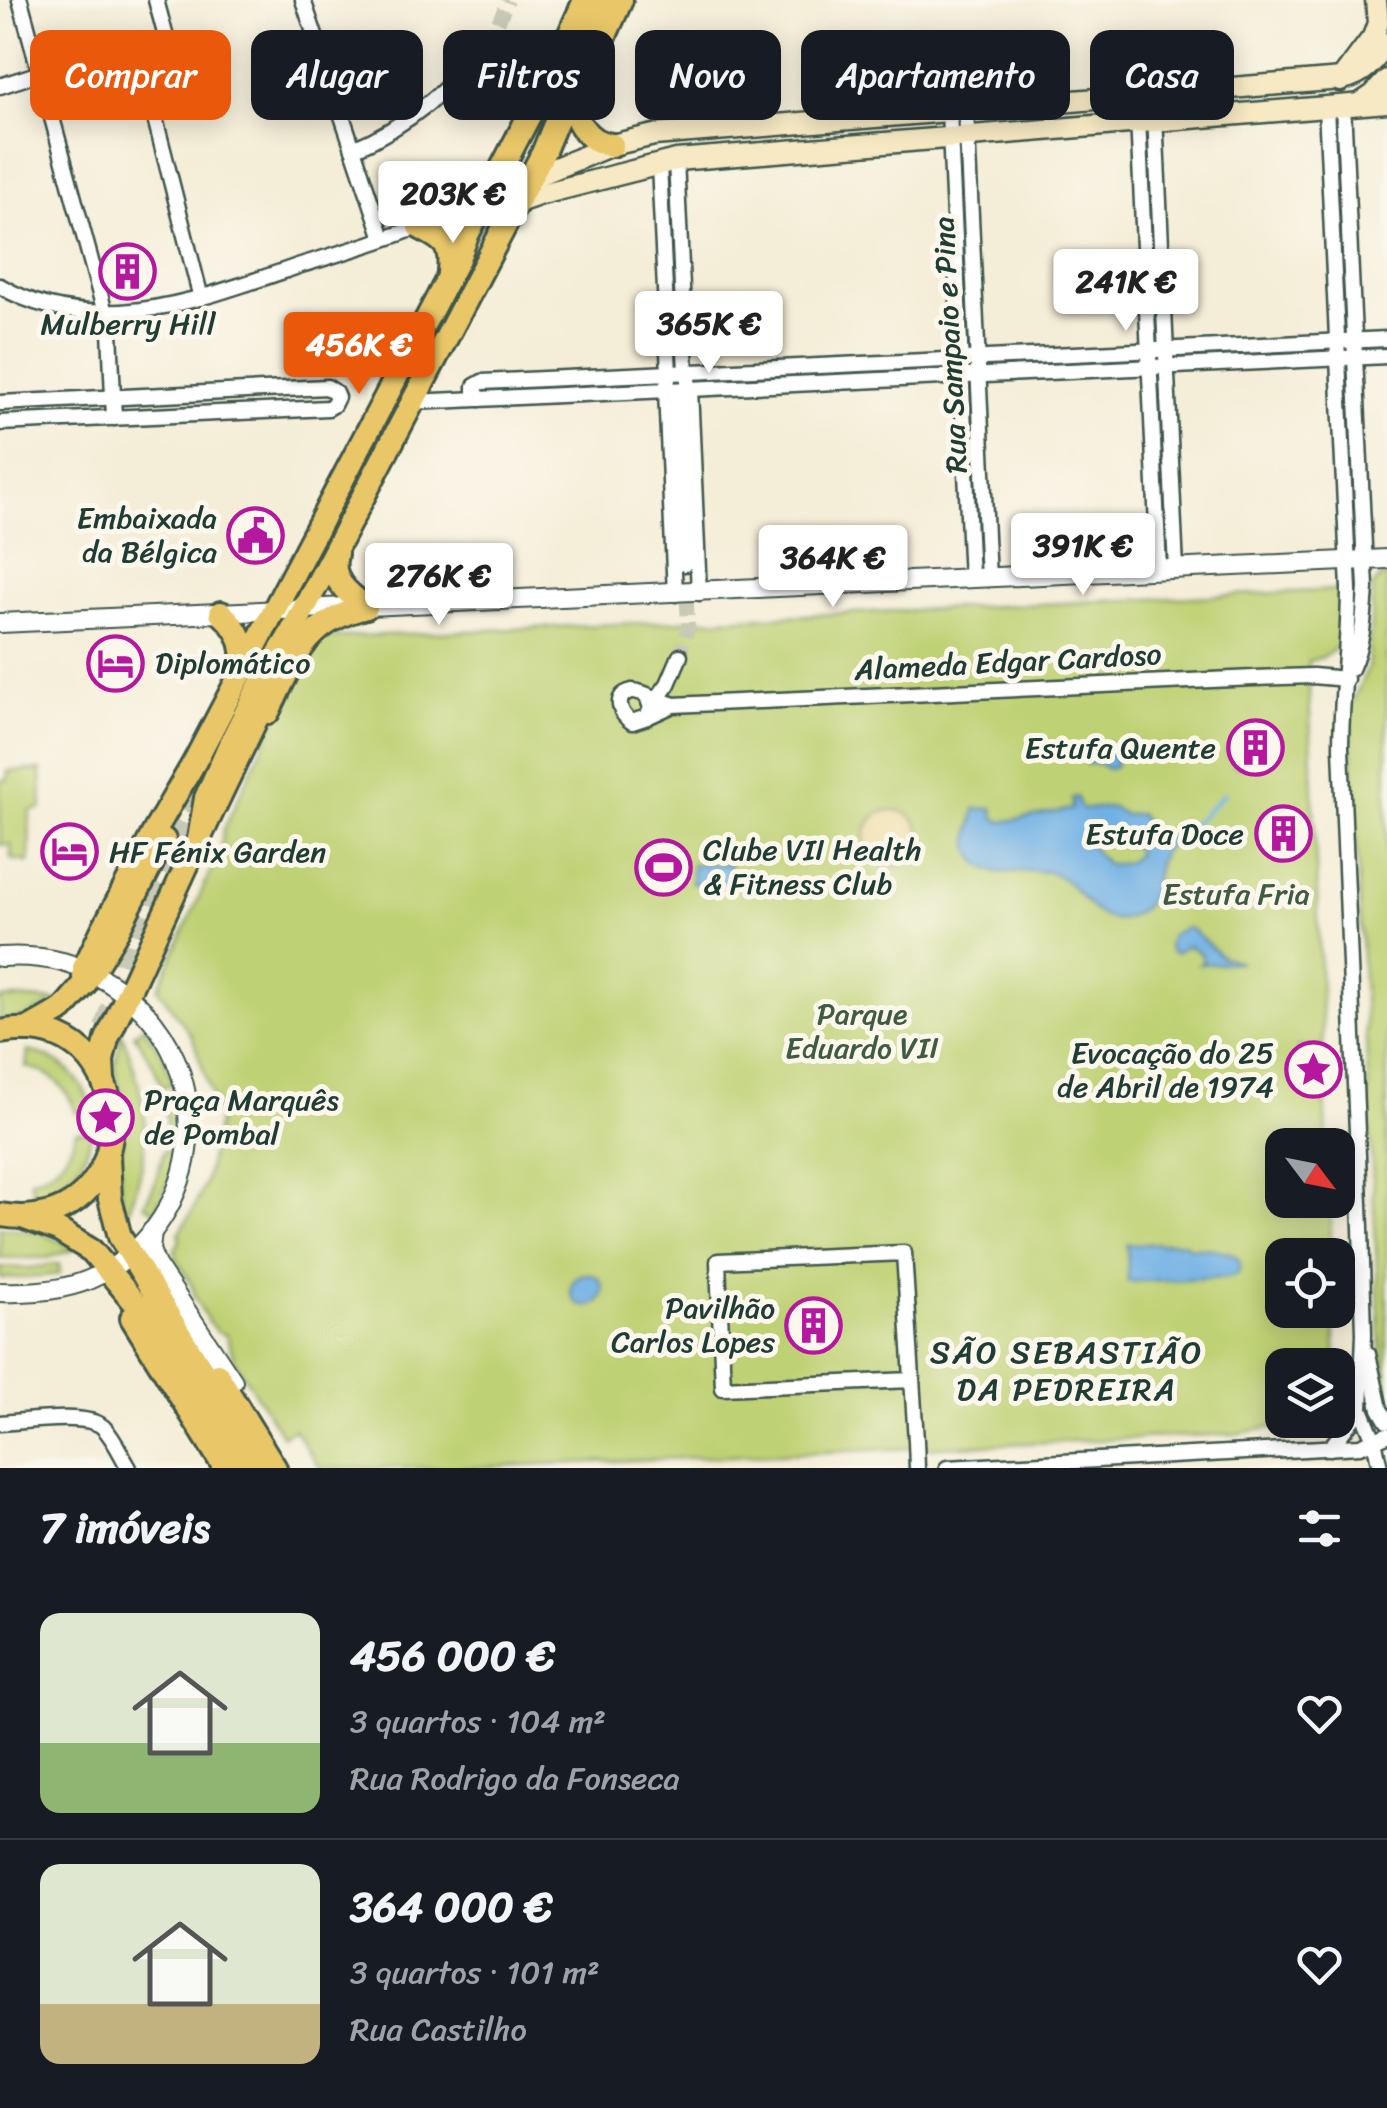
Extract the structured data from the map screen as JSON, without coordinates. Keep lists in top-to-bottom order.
{
  "streets": {
    "street": ["Rua Sampaio e Pina", "Alameda Edgar Cardoso"]
  },
  "districts": ["SÃO SEBASTIÃO DA PEDREIRA"],
  "parks": ["Estufa Fria", "Parque Eduardo VII"],
  "places": {
    "building": [
      "Mulberry Hill",
      "Estufa Quente",
      "Estufa Doce",
      "Pavilhão Carlos Lopes"
    ],
    "public building": ["Embaixada da Bélgica"],
    "hotel": ["Diplomático", "HF Fénix Garden"],
    "sports": ["Clube VII Health & Fitness Club"],
    "place": ["Evocação do 25 de Abril de 1974", "Praça Marquês de Pombal"]
  },
  "north": "bottom right",
  "page": {
    "chip": [
      "Comprar",
      "Alugar",
      "Filtros",
      "Novo",
      "Apartamento",
      "Casa"
    ],
    "price": [
      "203K €",
      "241K €",
      "365K €",
      "456K €",
      "391K €",
      "364K €",
      "276K €"
    ],
    "heading": "7 imóveis",
    "list": [
      {
        "name": "456 000 €",
        "note": "3 quartos · 104 m² · Rua Rodrigo da Fonseca"
      },
      {
        "name": "364 000 €",
        "note": "3 quartos · 101 m² · Rua Castilho"
      }
    ]
  }
}
